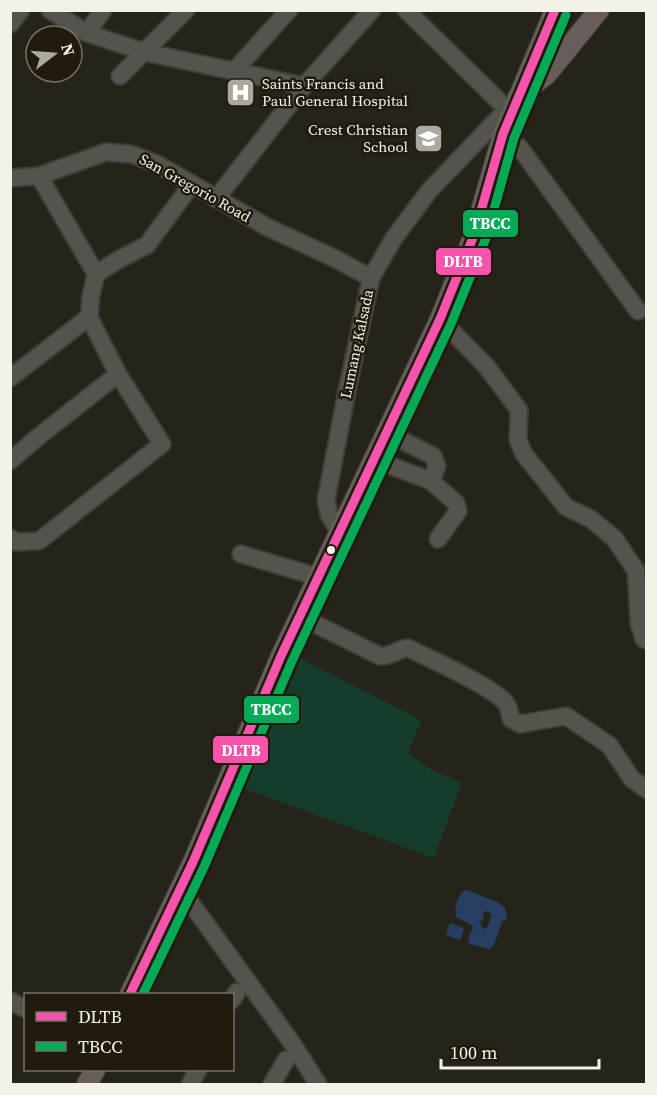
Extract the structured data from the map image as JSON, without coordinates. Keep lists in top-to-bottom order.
{
  "streets": {
    "street": ["San Gregorio Road", "Lumang Kalsada"]
  },
  "crossings": [
    ["San Gregorio Road", "Lumang Kalsada"]
  ],
  "places": {
    "hospital": ["Saints Francis and Paul General Hospital"],
    "school or university": ["Crest Christian School"]
  },
  "lines": ["transit line DLTB", "transit line TBCC"],
  "legend": ["DLTB", "TBCC"],
  "scale_bar": "100 m",
  "north": "right"
}
